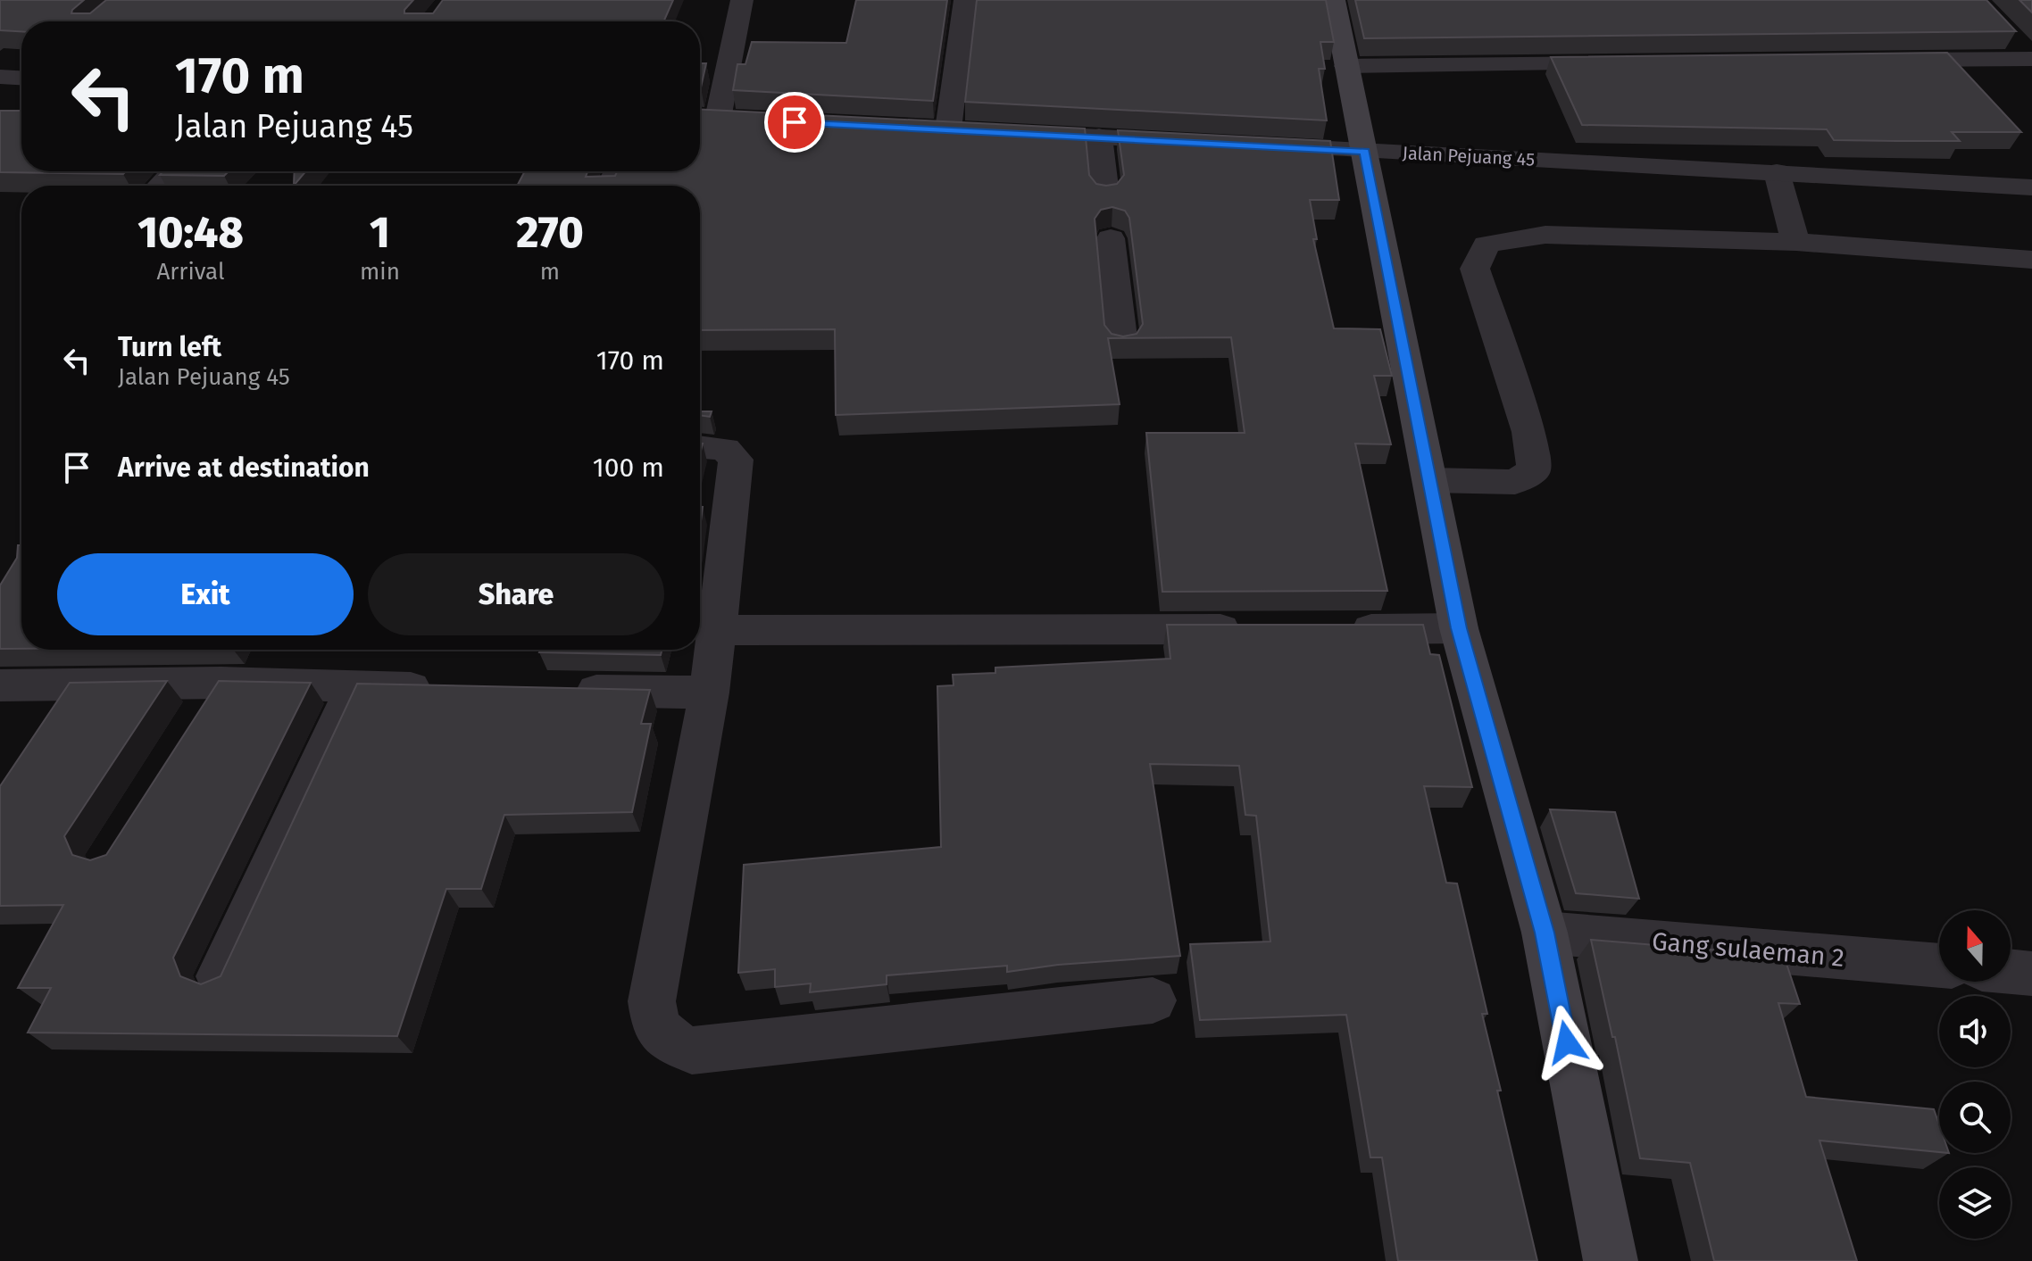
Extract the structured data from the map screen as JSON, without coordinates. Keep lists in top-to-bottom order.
{
  "streets": {
    "street": ["Jalan Pejuang 45", "Gang sulaeman 2"]
  },
  "north": "top",
  "page": {
    "turn": ["170 m", "Jalan Pejuang 45"],
    "eta": [
      "10:48",
      "Arrival",
      "1",
      "min",
      "270",
      "m"
    ],
    "list": [
      {
        "name": "Turn left",
        "note": "Jalan Pejuang 45",
        "value": "170 m"
      },
      {
        "name": "Arrive at destination",
        "value": "100 m"
      }
    ],
    "buttons": ["Exit", "Share"]
  }
}
